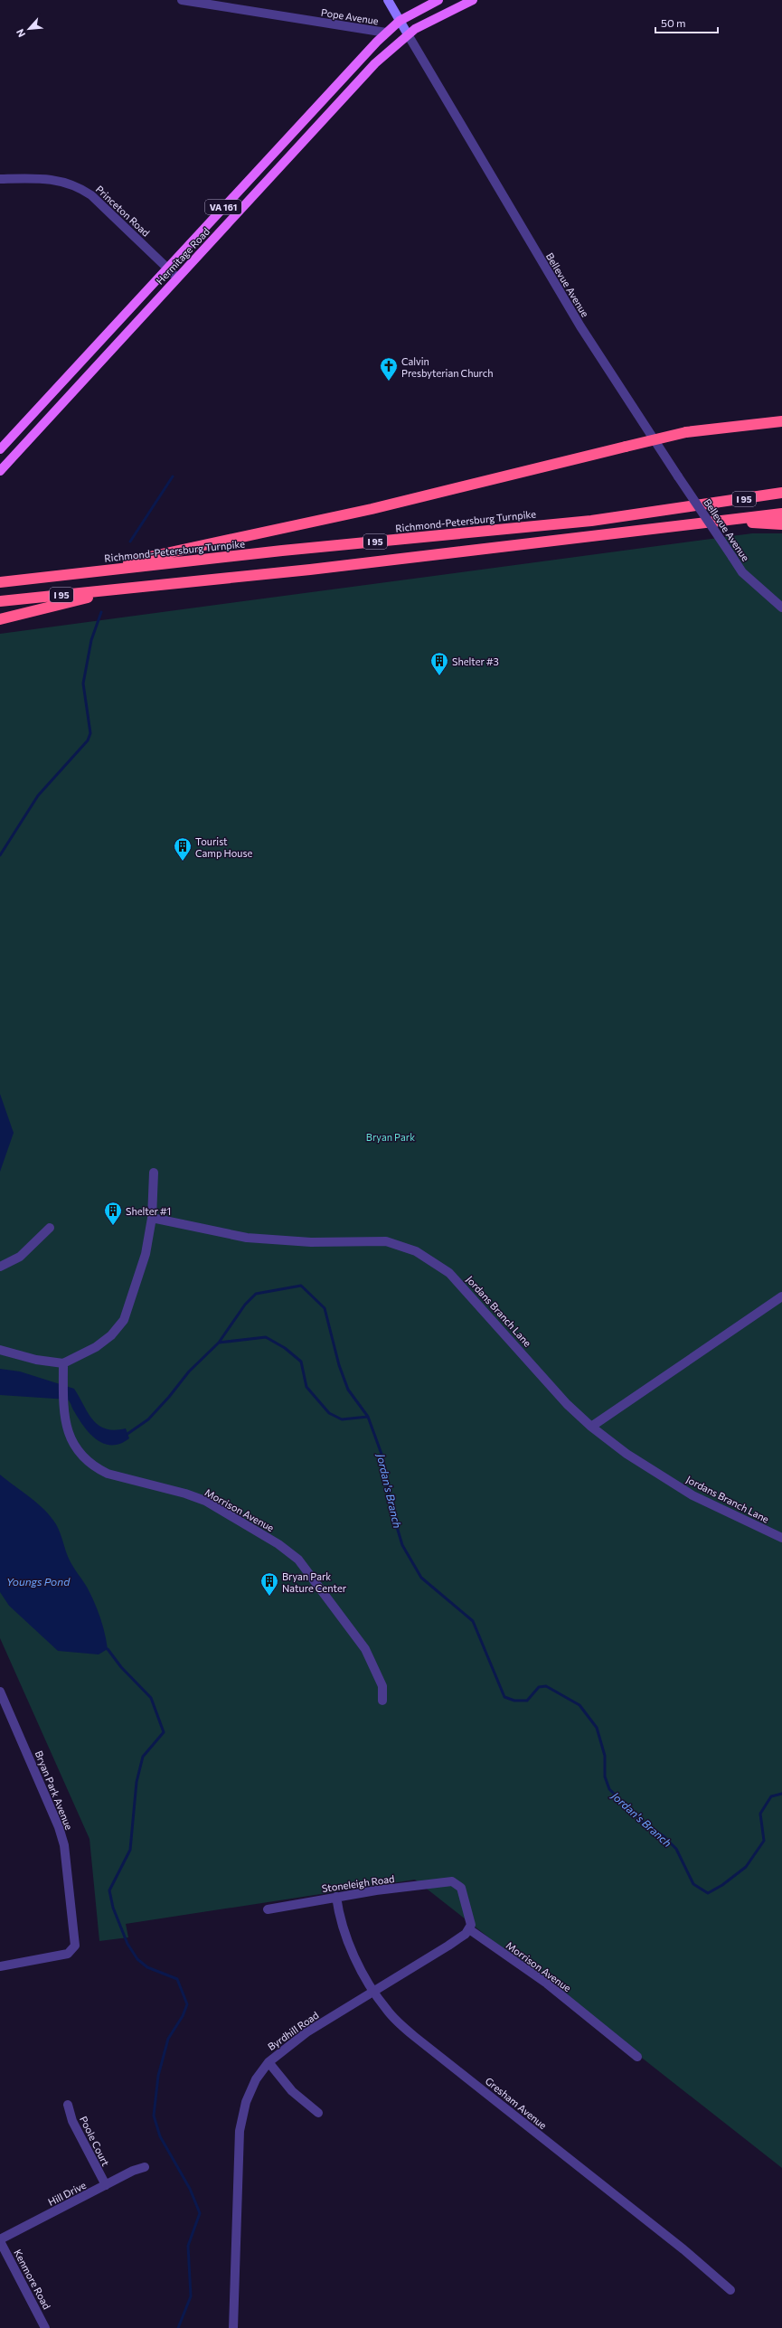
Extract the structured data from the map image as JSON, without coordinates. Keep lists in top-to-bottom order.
{
  "streets": {
    "highway": ["I 95", "Richmond-Petersburg Turnpike"],
    "main road": ["VA 161", "Hermitage Road"],
    "street": [
      "Pope Avenue",
      "Princeton Road",
      "Bellevue Avenue",
      "Jordans Branch Lane",
      "Morrison Avenue",
      "Bryan Park Avenue",
      "Stoneleigh Road",
      "Byrdhill Road",
      "Gresham Avenue",
      "Poole Court",
      "Hill Drive",
      "Kenmore Road"
    ]
  },
  "crossings": [
    ["Pope Avenue", "Hermitage Road"],
    ["Princeton Road", "Hermitage Road"],
    ["Hermitage Road", "Bellevue Avenue"],
    ["Morrison Avenue", "Stoneleigh Road"],
    ["Morrison Avenue", "Byrdhill Road"],
    ["Stoneleigh Road", "Byrdhill Road"],
    ["Stoneleigh Road", "Gresham Avenue"],
    ["Byrdhill Road", "Gresham Avenue"],
    ["Poole Court", "Hill Drive"],
    ["Hill Drive", "Kenmore Road"]
  ],
  "water": ["Jordan's Branch", "Youngs Pond"],
  "parks": ["Bryan Park"],
  "places": {
    "church": ["Calvin Presbyterian Church"],
    "building": [
      "Shelter #3",
      "Tourist Camp House",
      "Shelter #1",
      "Bryan Park Nature Center"
    ]
  },
  "scale_bar": "50 m",
  "north": "bottom left"
}
